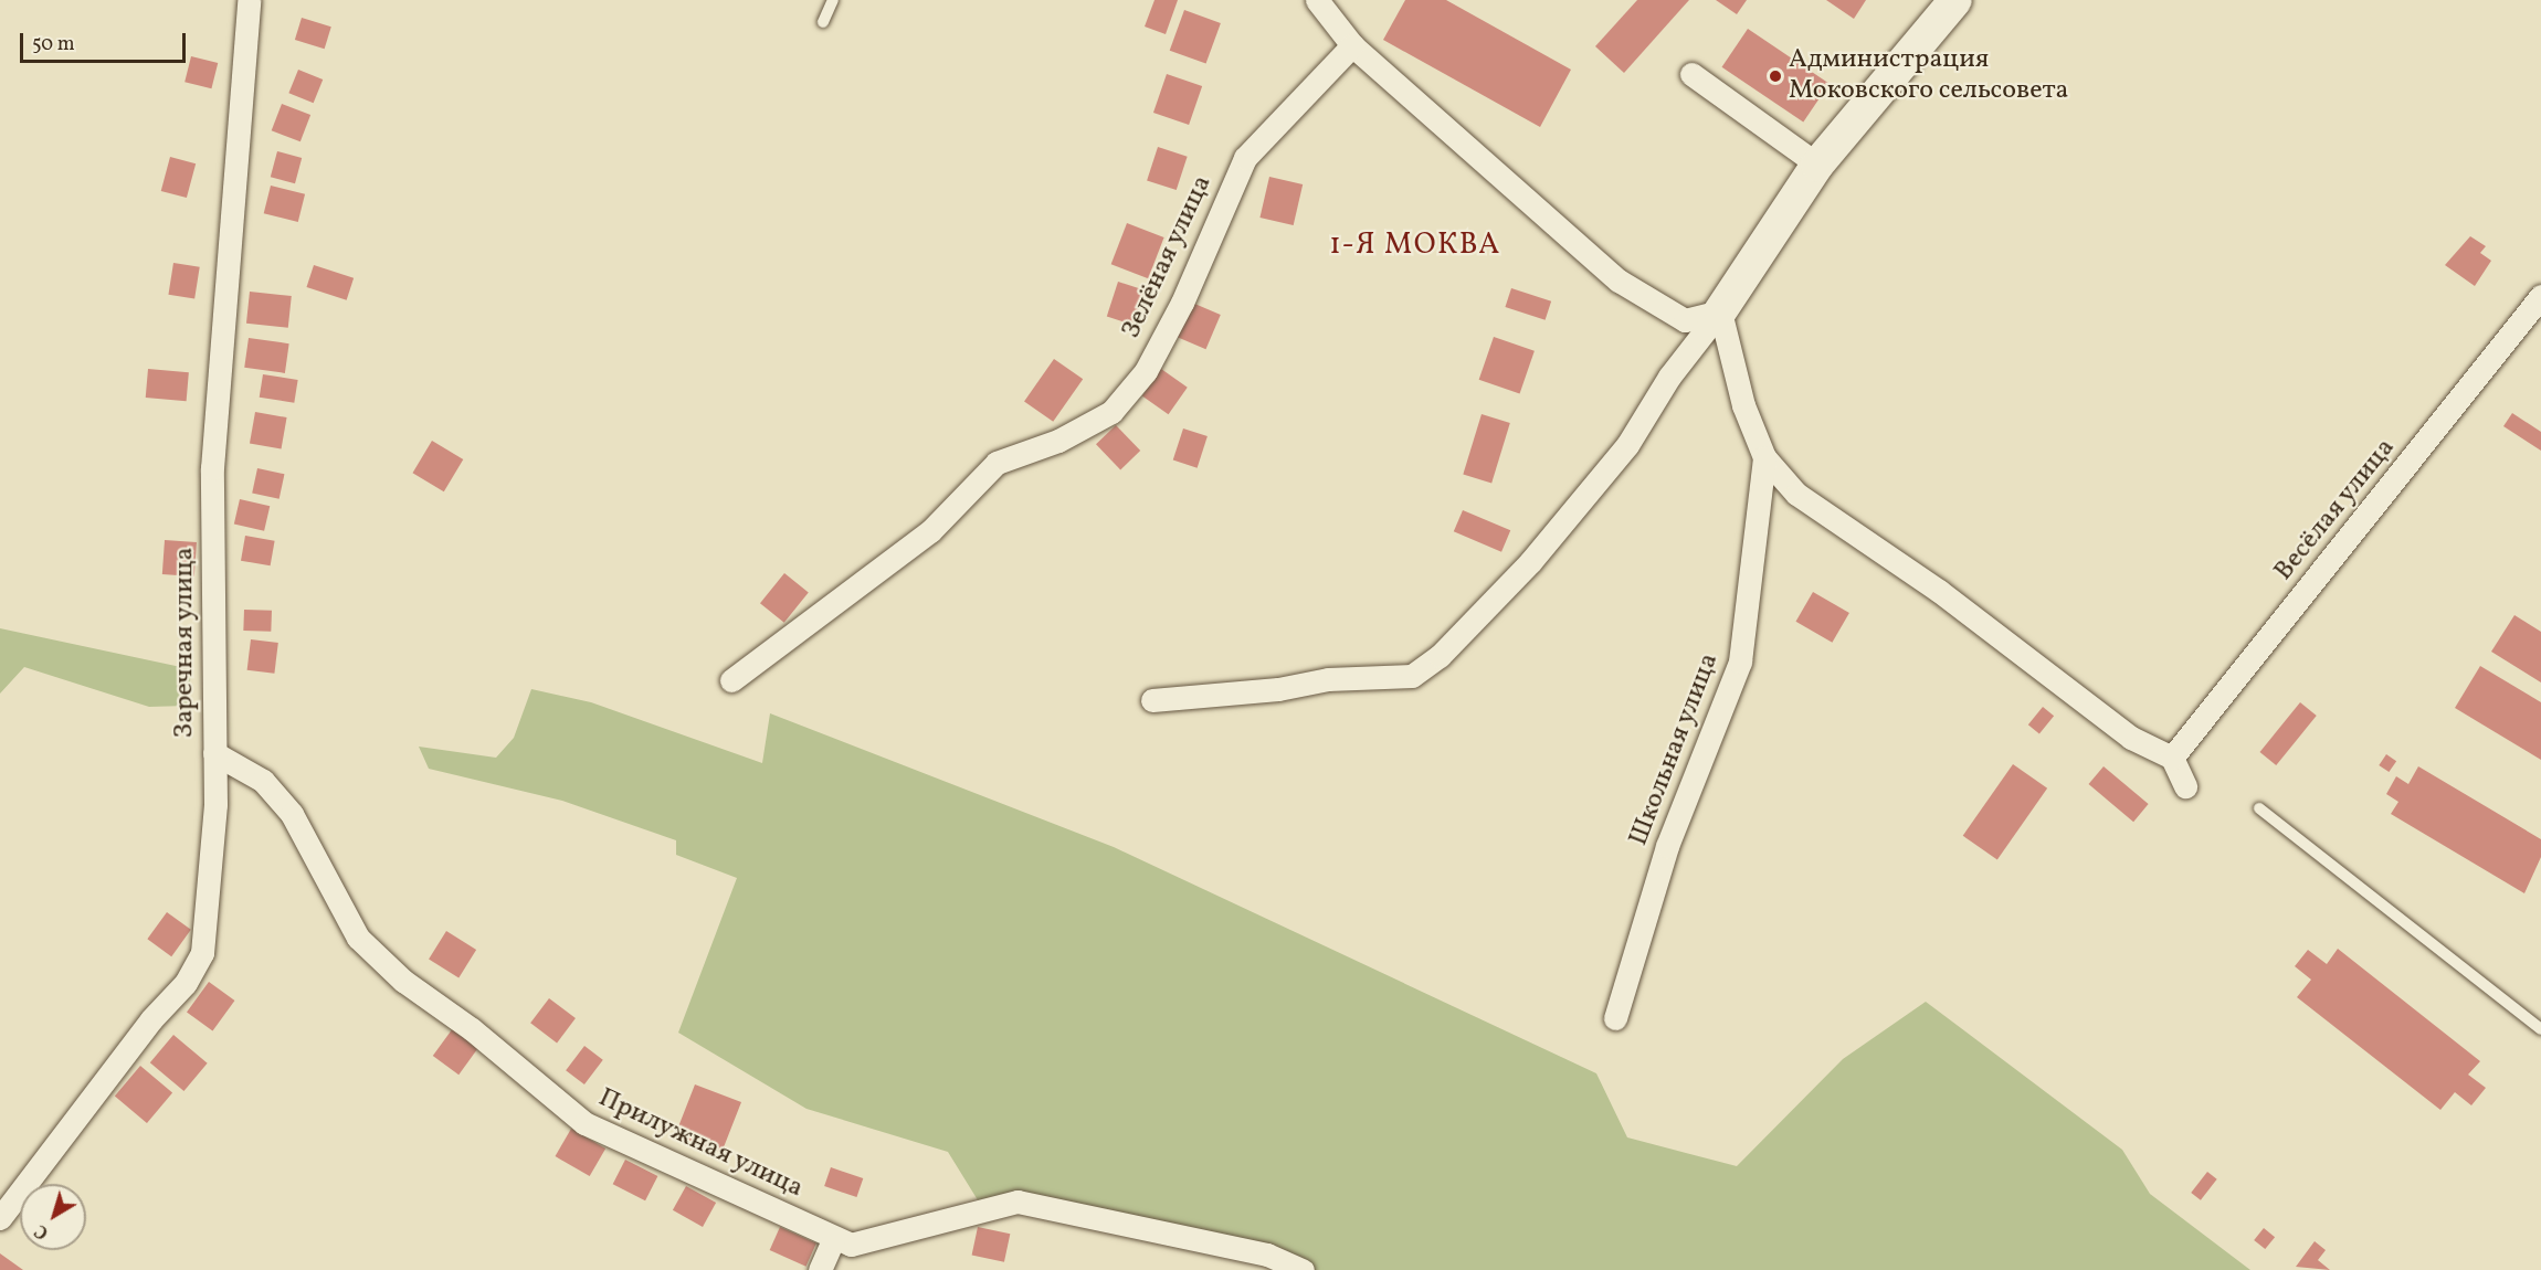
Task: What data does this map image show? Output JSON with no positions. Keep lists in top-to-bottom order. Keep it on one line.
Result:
{"streets":{"street":["Зелёная улица","Весёлая улица","Заречная улица","Школьная улица","Прилужная улица"]},"crossings":[["Заречная улица","Прилужная улица"]],"districts":["1-Я МОКВА"],"places":["Администрация Моковского сельсовета"],"scale_bar":"50 m","north":"bottom left"}
